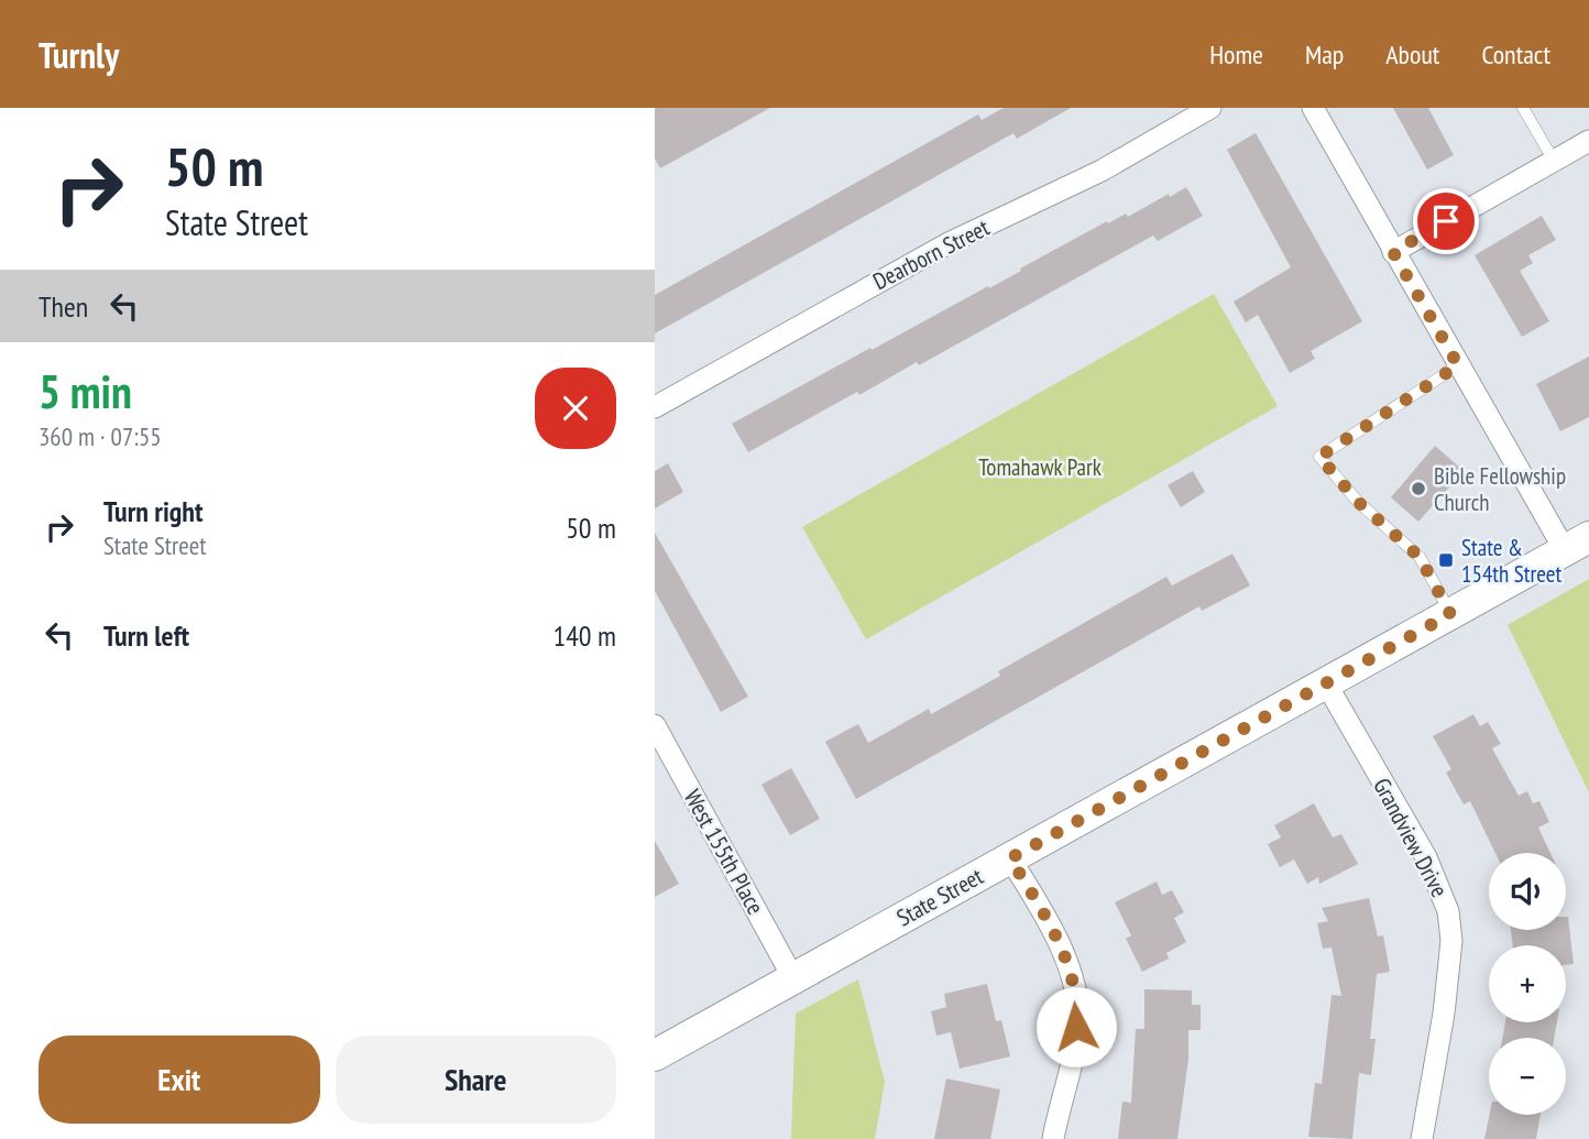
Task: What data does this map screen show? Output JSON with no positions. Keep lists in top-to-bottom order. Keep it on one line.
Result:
{"streets":{"main road":["State Street"],"street":["Dearborn Street","Grandview Drive","West 155th Place"]},"crossings":[["Grandview Drive","State Street"],["West 155th Place","State Street"]],"parks":["Tomahawk Park"],"places":{"other":["Bible Fellowship Church"],"transit":["State & 154th Street"]},"page":{"header":"Turnly","nav":["Home","Map","About","Contact"],"turn":["50 m","State Street"],"then":"Then","heading":["5 min","360 m · 07:55"],"list":[{"name":"Turn right","note":"State Street","value":"50 m"},{"name":"Turn left","value":"140 m"}],"map_buttons":["+","−"],"buttons":["Exit","Share"]}}
